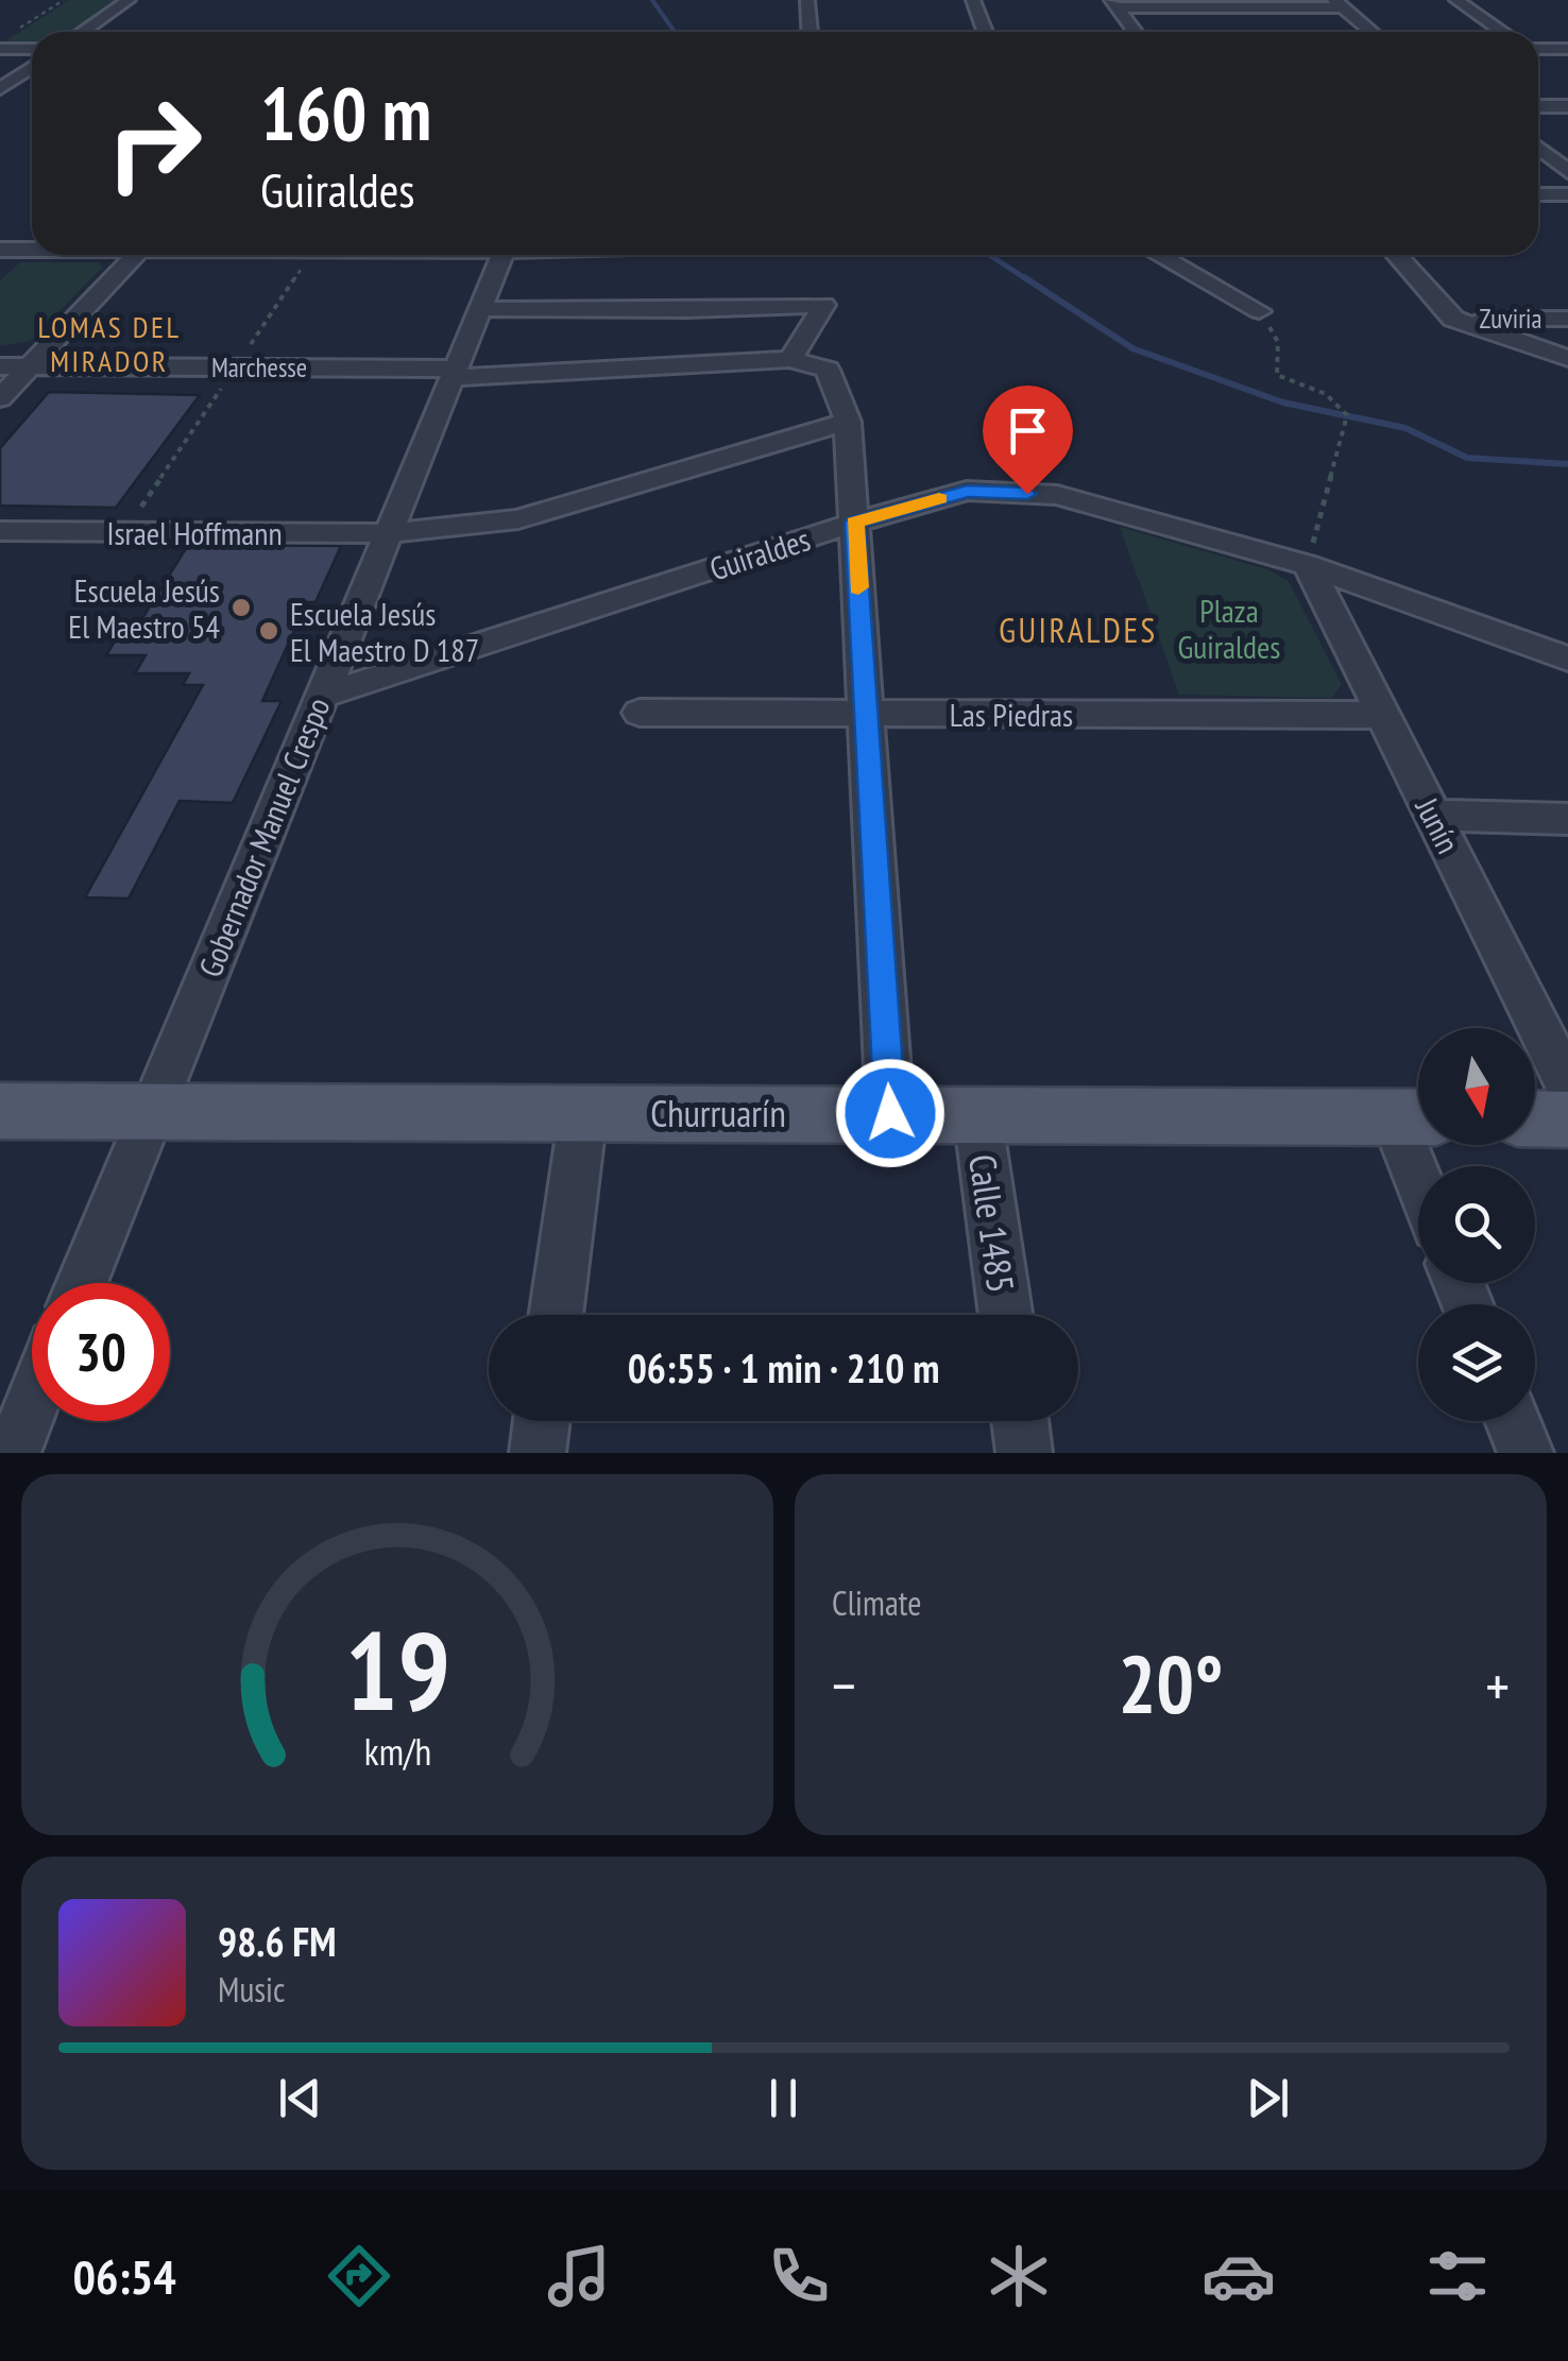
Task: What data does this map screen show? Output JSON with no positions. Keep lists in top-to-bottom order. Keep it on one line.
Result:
{"streets":{"main road":["Churruarín"],"street":["Zuviria","Marchesse","Israel Hoffmann","Guiraldes","Las Piedras","Junín","Gobernador Manuel Crespo","Calle 1485"]},"crossings":[["Marchesse","Gobernador Manuel Crespo"],["Israel Hoffmann","Gobernador Manuel Crespo"],["Guiraldes","Junín"],["Guiraldes","Gobernador Manuel Crespo"],["Las Piedras","Junín"],["Gobernador Manuel Crespo","Churruarín"],["Churruarín","Calle 1485"]],"districts":["LOMAS DEL MIRADOR","GUIRALDES"],"parks":["Plaza Guiraldes"],"places":["Escuela Jesús El Maestro 54","Escuela Jesús El Maestro D 187"],"north":"bottom","page":{"turn":["160 m","Guiraldes"],"limit":"30","trip":"06:55 · 1 min · 210 m","tile":"Climate","heat":["−","20°","+"],"song":["98.6 FM","Music"],"tabs":"06:54","gauge":["19","km/h"]}}
